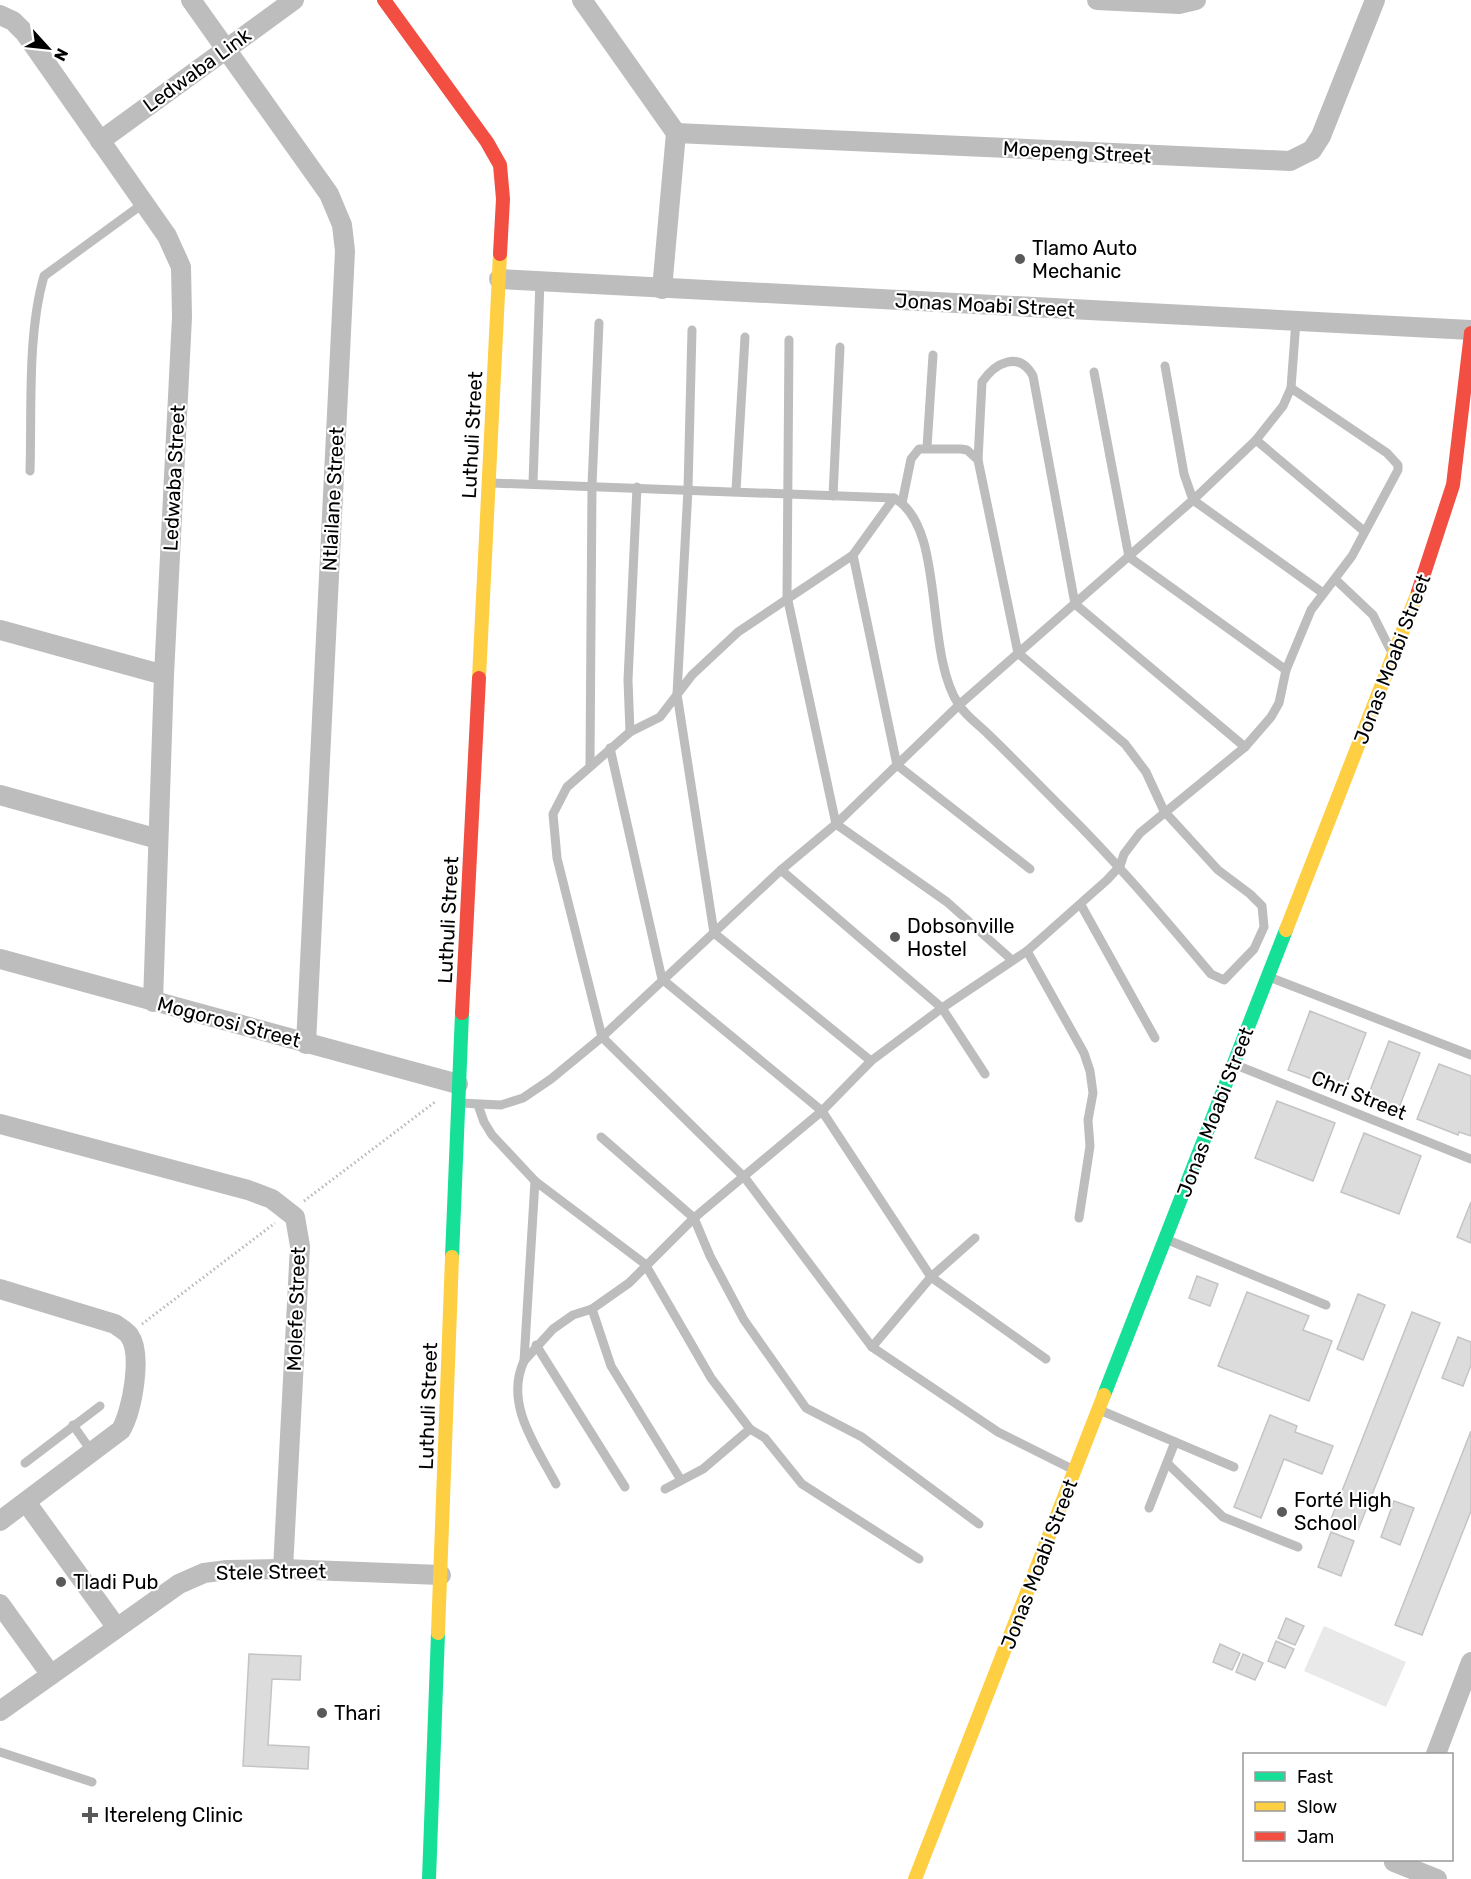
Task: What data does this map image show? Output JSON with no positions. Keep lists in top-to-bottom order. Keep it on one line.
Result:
{"streets":{"street":["Ledwaba Link","Moepeng Street","Jonas Moabi Street","Luthuli Street","Ledwaba Street","Ntlailane Street","Mogorosi Street","Molefe Street","Stele Street"],"lane":["Chri Street"]},"crossings":[["Ledwaba Link","Ledwaba Street"],["Ledwaba Link","Ntlailane Street"],["Jonas Moabi Street","Luthuli Street"],["Jonas Moabi Street","Chri Street"],["Luthuli Street","Mogorosi Street"],["Luthuli Street","Stele Street"],["Ledwaba Street","Mogorosi Street"],["Ntlailane Street","Mogorosi Street"],["Molefe Street","Stele Street"]],"places":{"other":["Tlamo Auto Mechanic","Dobsonville Hostel","Forté High School","Tladi Pub","Thari"],"health":["Itereleng Clinic"]},"legend":["Fast","Slow","Jam"],"north":"bottom right"}
